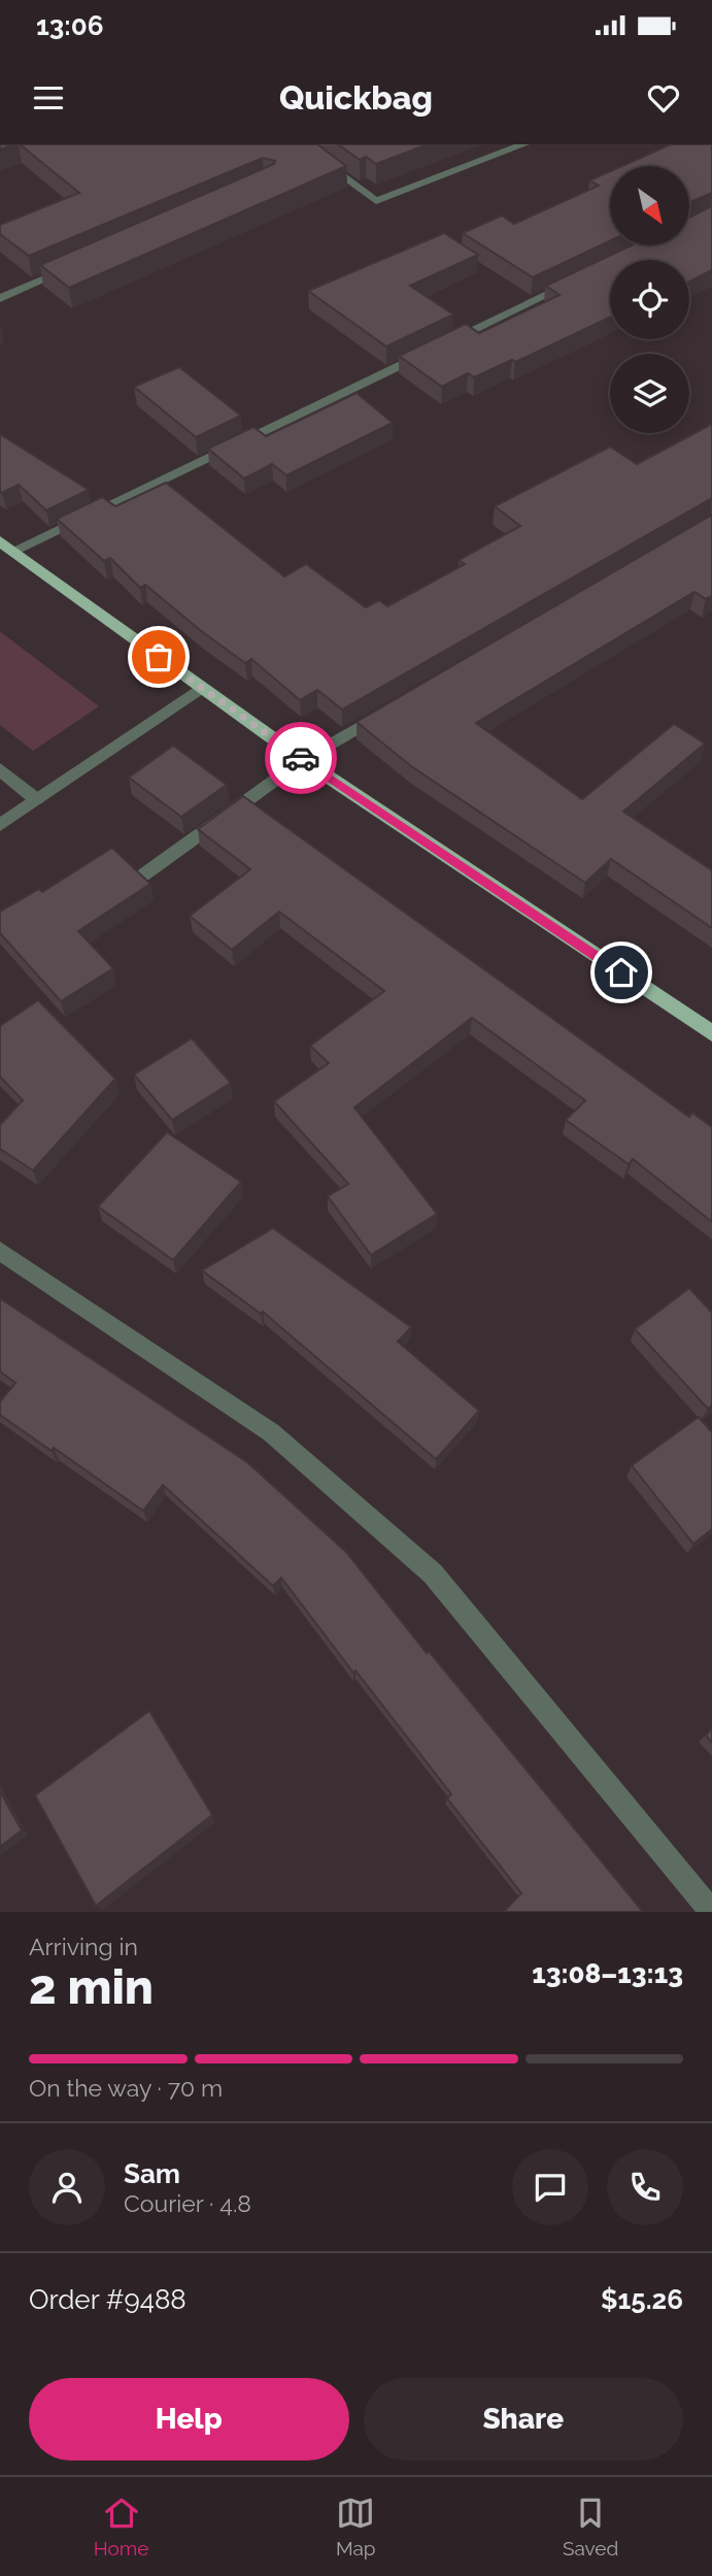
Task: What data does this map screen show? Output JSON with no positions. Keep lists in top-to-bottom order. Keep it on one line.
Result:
{"north":"bottom right","page":{"status":"13:06","header":"Quickbag","heading":["2 min","Arriving in","13:08–13:13"],"panel":["Sam","Courier · 4.8","Order #9488","$15.26"],"bar":"On the way · 70 m","buttons":["Help","Share"],"tabs":["Home","Map","Saved"]}}
